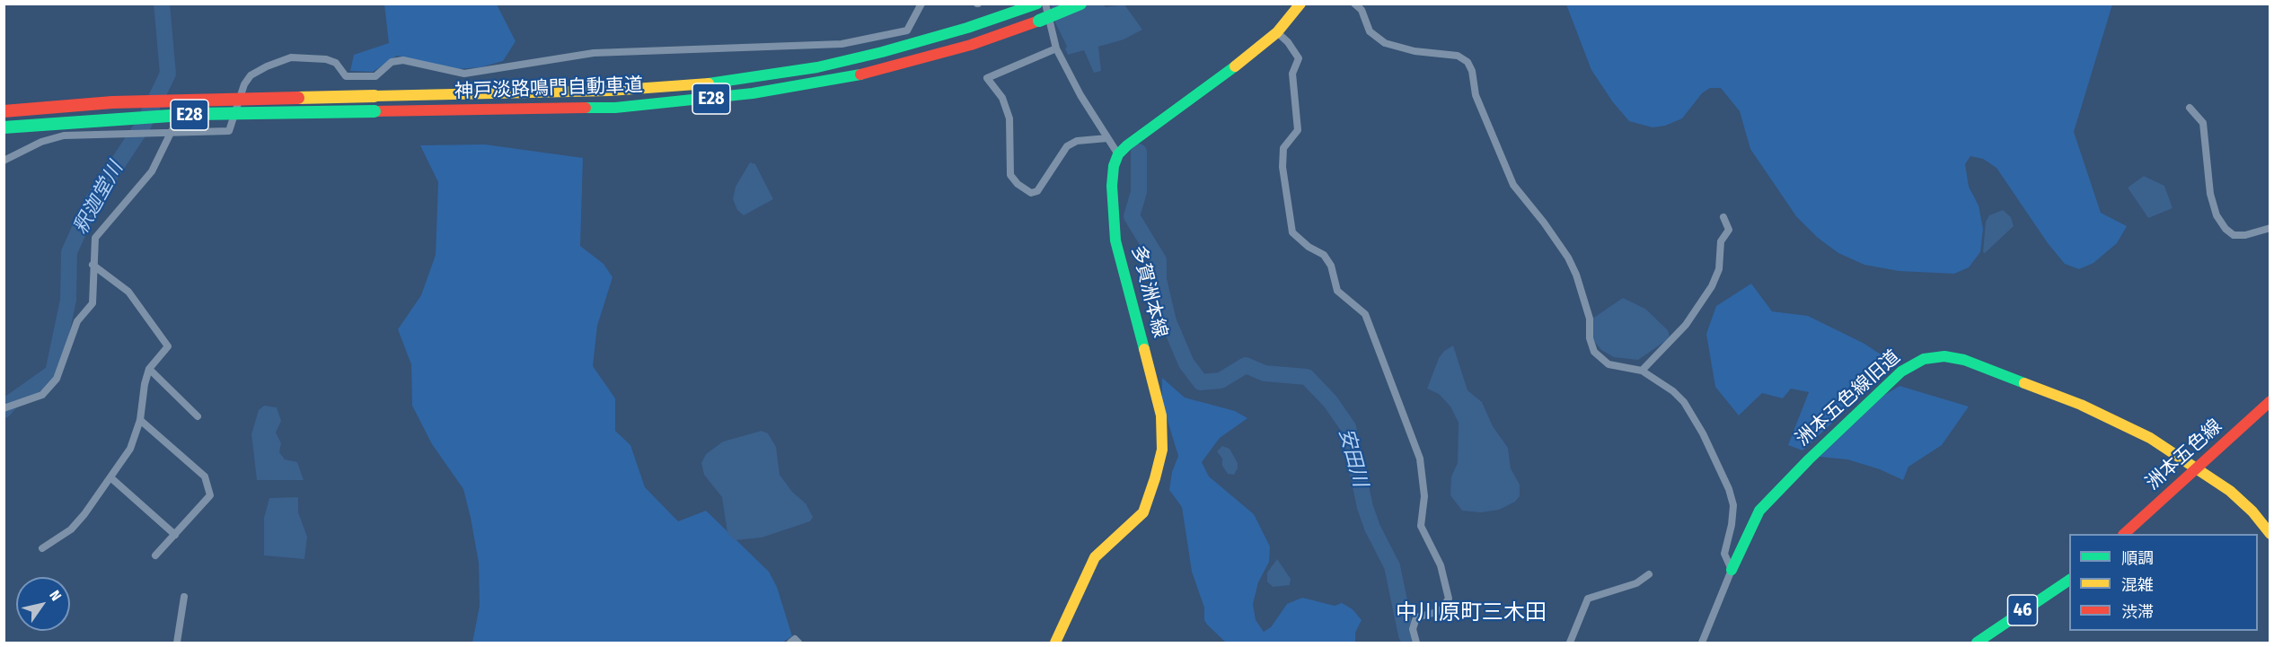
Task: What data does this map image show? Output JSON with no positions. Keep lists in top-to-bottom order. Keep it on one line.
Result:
{"streets":{"main road":["神戸淡路鳴門自動車道","E28","多賀洲本線","洲本五色線旧道","洲本五色線","46"]},"crossings":[["洲本五色線旧道","洲本五色線"]],"districts":["中川原町三木田"],"water":["釈迦堂川","安田川"],"legend":["順調","混雑","渋滞"],"north":"top right"}
